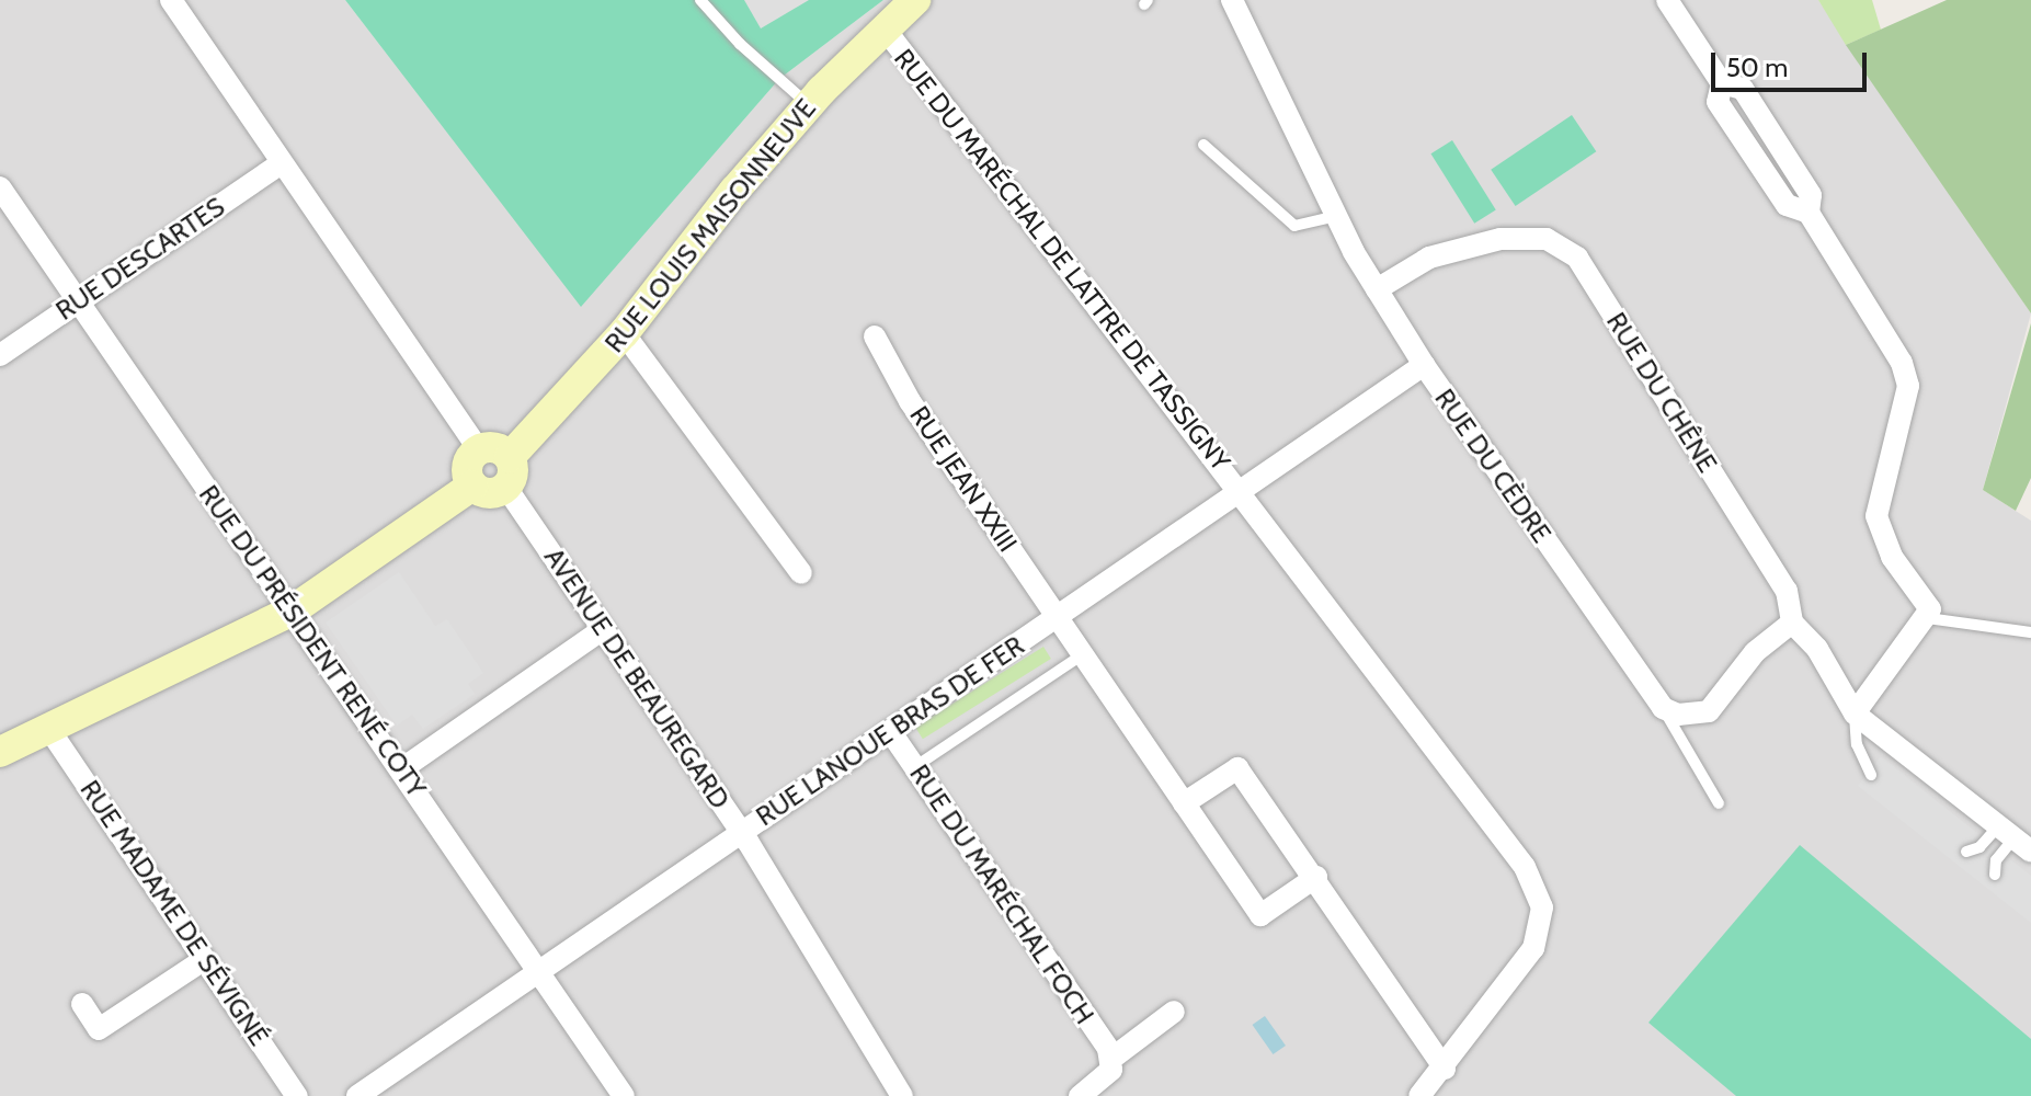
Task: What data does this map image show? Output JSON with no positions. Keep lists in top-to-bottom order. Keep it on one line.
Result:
{"streets":{"street":["RUE LOUIS MAISONNEUVE","RUE DESCARTES","RUE DU MARÉCHAL DE LATTRE DE TASSIGNY","RUE DU CHÊNE","RUE DU CÈDRE","RUE JEAN XXIII","RUE DU PRÉSIDENT RENÉ COTY","AVENUE DE BEAUREGARD","RUE LANOUE BRAS DE FER","RUE DU MARÉCHAL FOCH","RUE MADAME DE SÉVIGNÉ"]},"crossings":[["RUE LOUIS MAISONNEUVE","RUE DU MARÉCHAL DE LATTRE DE TASSIGNY"],["RUE LOUIS MAISONNEUVE","AVENUE DE BEAUREGARD"],["RUE DESCARTES","RUE DU PRÉSIDENT RENÉ COTY"],["RUE DU MARÉCHAL DE LATTRE DE TASSIGNY","RUE LANOUE BRAS DE FER"],["RUE DU CHÊNE","RUE DU CÈDRE"],["RUE DU CÈDRE","RUE LANOUE BRAS DE FER"],["RUE JEAN XXIII","RUE LANOUE BRAS DE FER"],["RUE DU PRÉSIDENT RENÉ COTY","RUE LANOUE BRAS DE FER"],["AVENUE DE BEAUREGARD","RUE LANOUE BRAS DE FER"],["RUE LANOUE BRAS DE FER","RUE DU MARÉCHAL FOCH"]],"scale_bar":"50 m"}
